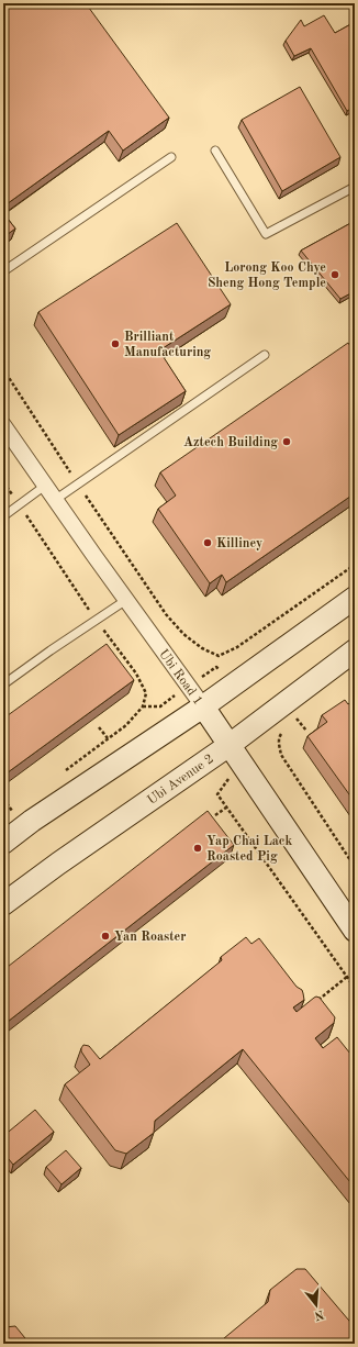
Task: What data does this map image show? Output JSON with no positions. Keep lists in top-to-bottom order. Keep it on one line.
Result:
{"streets":{"main road":["Ubi Road 1","Ubi Avenue 2"]},"crossings":[["Ubi Road 1","Ubi Avenue 2"]],"places":["Lorong Koo Chye Sheng Hong Temple","Brilliant Manufacturing","Aztech Building","Killiney","Yap Chai Lack Roasted Pig","Yan Roaster"],"north":"bottom"}
